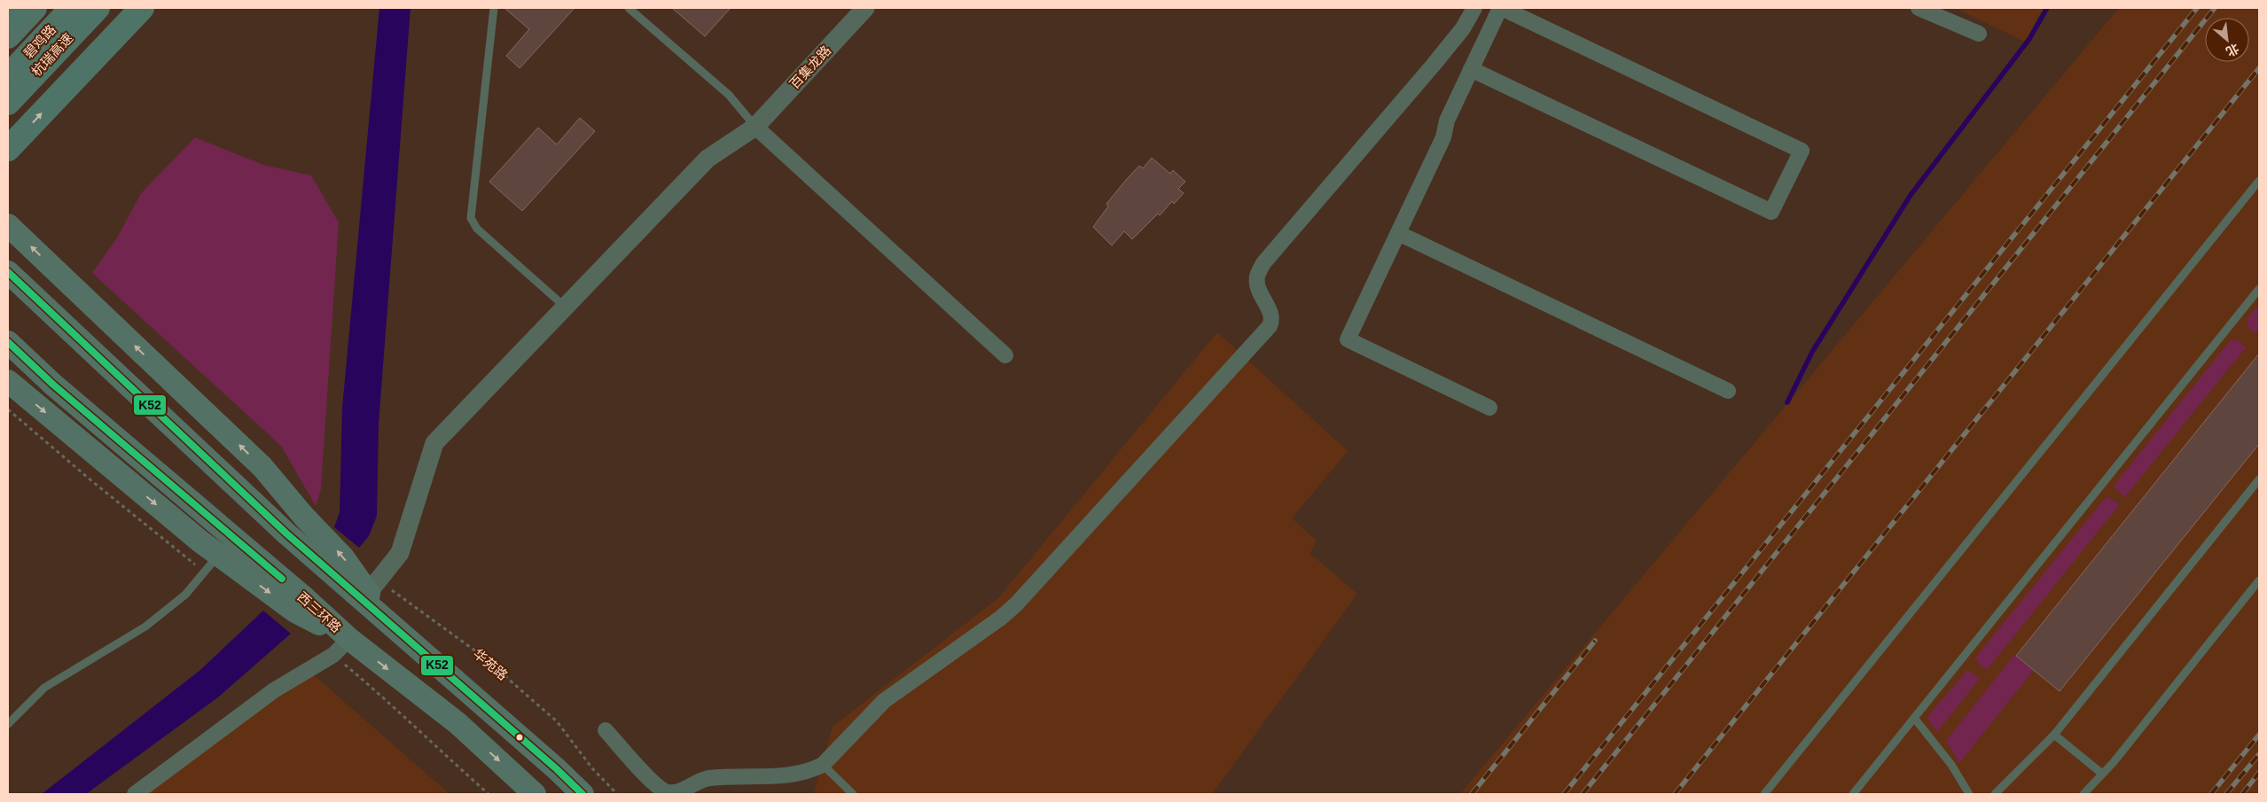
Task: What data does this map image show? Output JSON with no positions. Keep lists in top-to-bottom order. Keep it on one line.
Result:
{"streets":{"highway":["碧鸡路","杭瑞高速"],"main road":["西三环路"],"street":["百集龙路"],"path":["华苑路"]},"crossings":[["百集龙路","华苑路"]],"lines":["transit line K52"],"north":"bottom right"}
